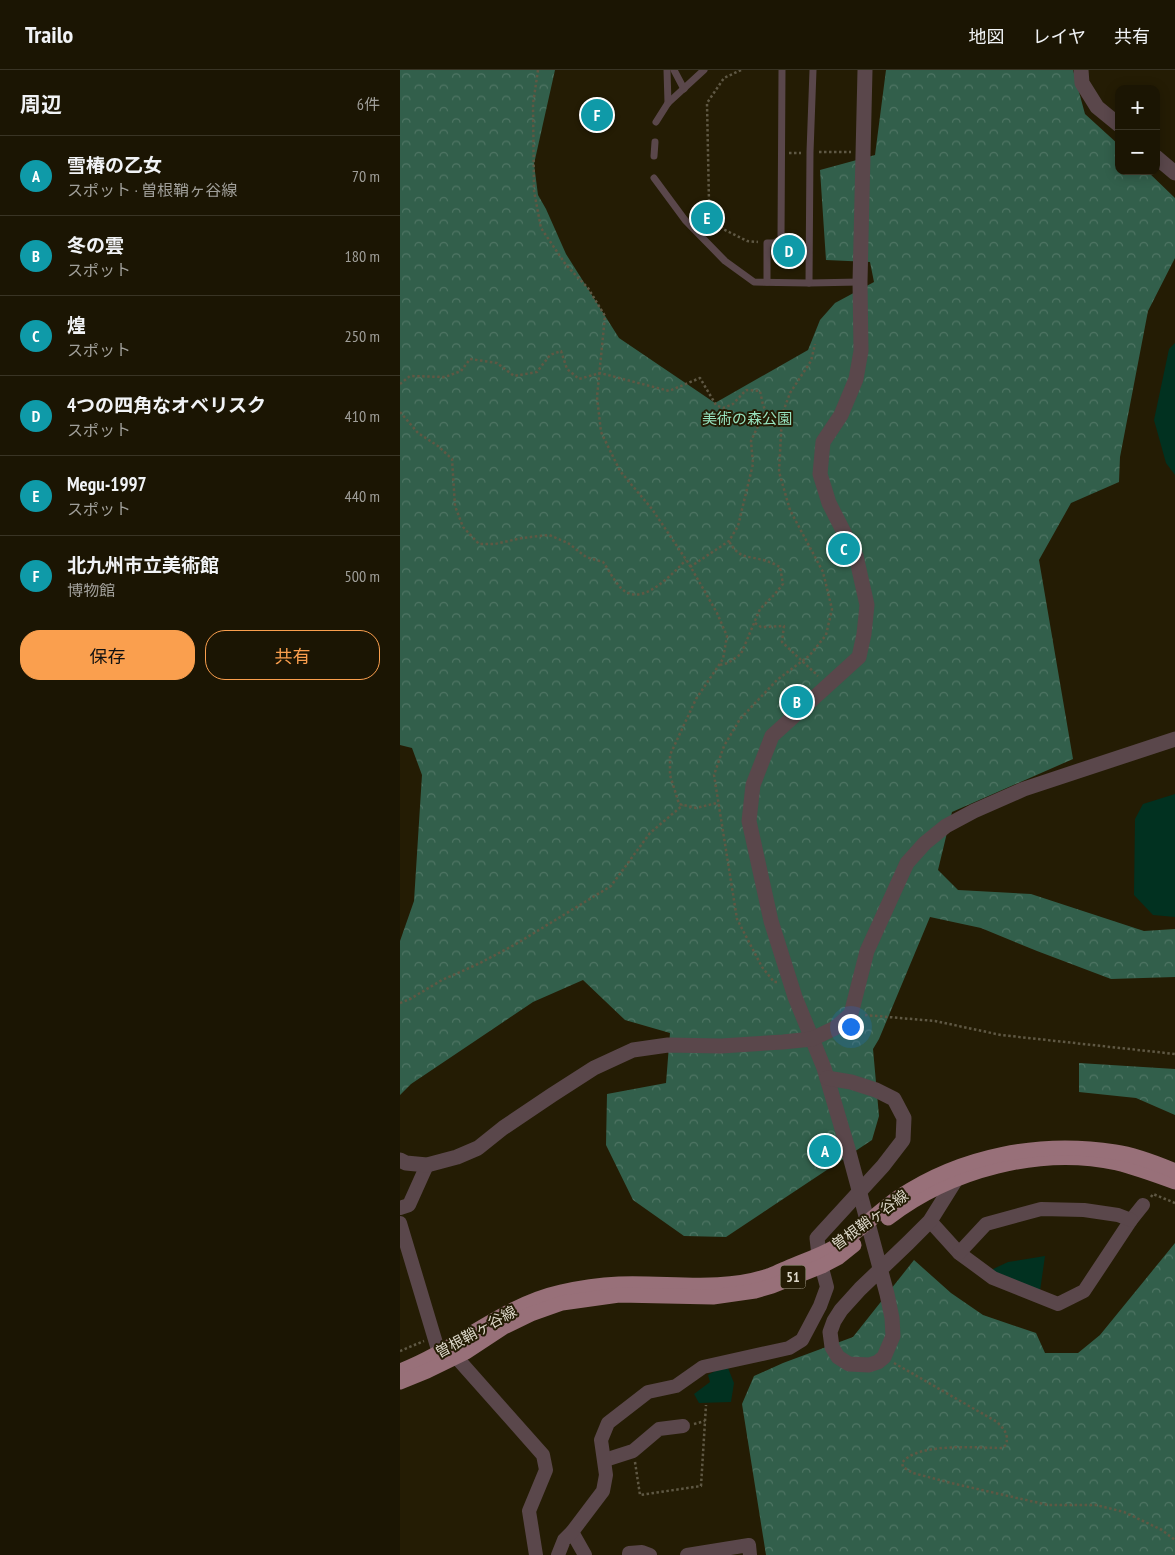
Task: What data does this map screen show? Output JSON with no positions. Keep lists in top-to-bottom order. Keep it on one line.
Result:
{"streets":{"main road":["曽根鞘ヶ谷線","51"]},"parks":["美術の森公園"],"page":{"header":"Trailo","nav":["地図","レイヤ","共有"],"heading":["周辺","6件"],"map_buttons":["+","−"],"pins":["F","E","D","C","B","A"],"list":[{"mark":"A","name":"雪椿の乙女","note":"スポット · 曽根鞘ヶ谷線","value":"70 m"},{"mark":"B","name":"冬の雲","note":"スポット","value":"180 m"},{"mark":"C","name":"煌","note":"スポット","value":"250 m"},{"mark":"D","name":"4つの四角なオベリスク","note":"スポット","value":"410 m"},{"mark":"E","name":"Megu-1997","note":"スポット","value":"440 m"},{"mark":"F","name":"北九州市立美術館","note":"博物館","value":"500 m"}],"buttons":["保存","共有"]}}
